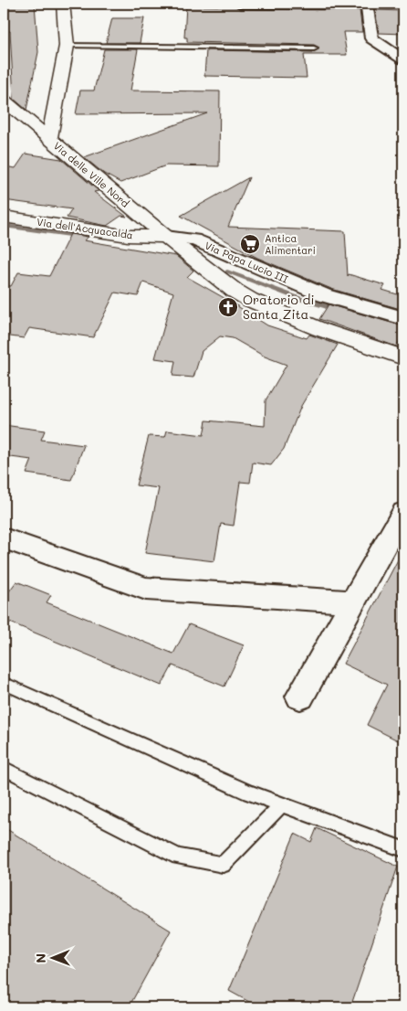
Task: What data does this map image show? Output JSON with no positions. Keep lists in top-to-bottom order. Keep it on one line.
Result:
{"streets":{"street":["Via delle Ville Nord","Via dell'Acquacalda","Via Papa Lucio III"]},"crossings":[["Via delle Ville Nord","Via dell'Acquacalda"],["Via delle Ville Nord","Via Papa Lucio III"],["Via dell'Acquacalda","Via Papa Lucio III"]],"places":{"supermarket":["Antica Alimentari"],"church":["Oratorio di Santa Zita"]},"north":"left"}
